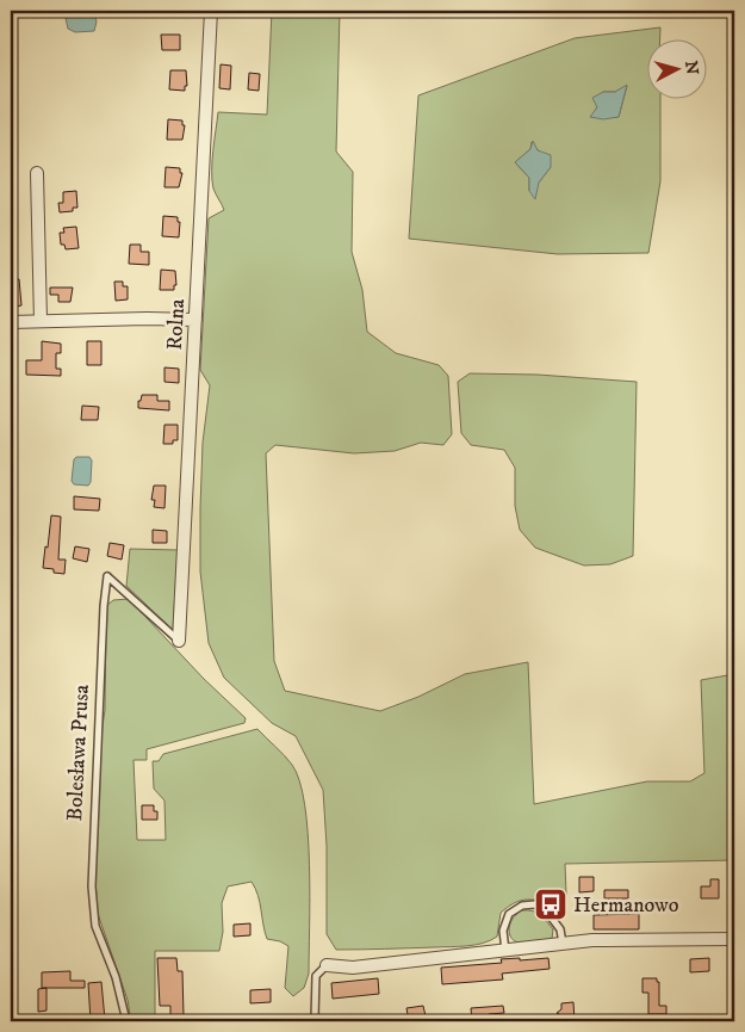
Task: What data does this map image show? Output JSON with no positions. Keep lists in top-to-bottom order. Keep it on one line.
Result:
{"streets":{"street":["Rolna"],"lane":["Bolesława Prusa"]},"crossings":[["Rolna","Bolesława Prusa"]],"places":{"bus stop":["Hermanowo"]},"north":"right"}
